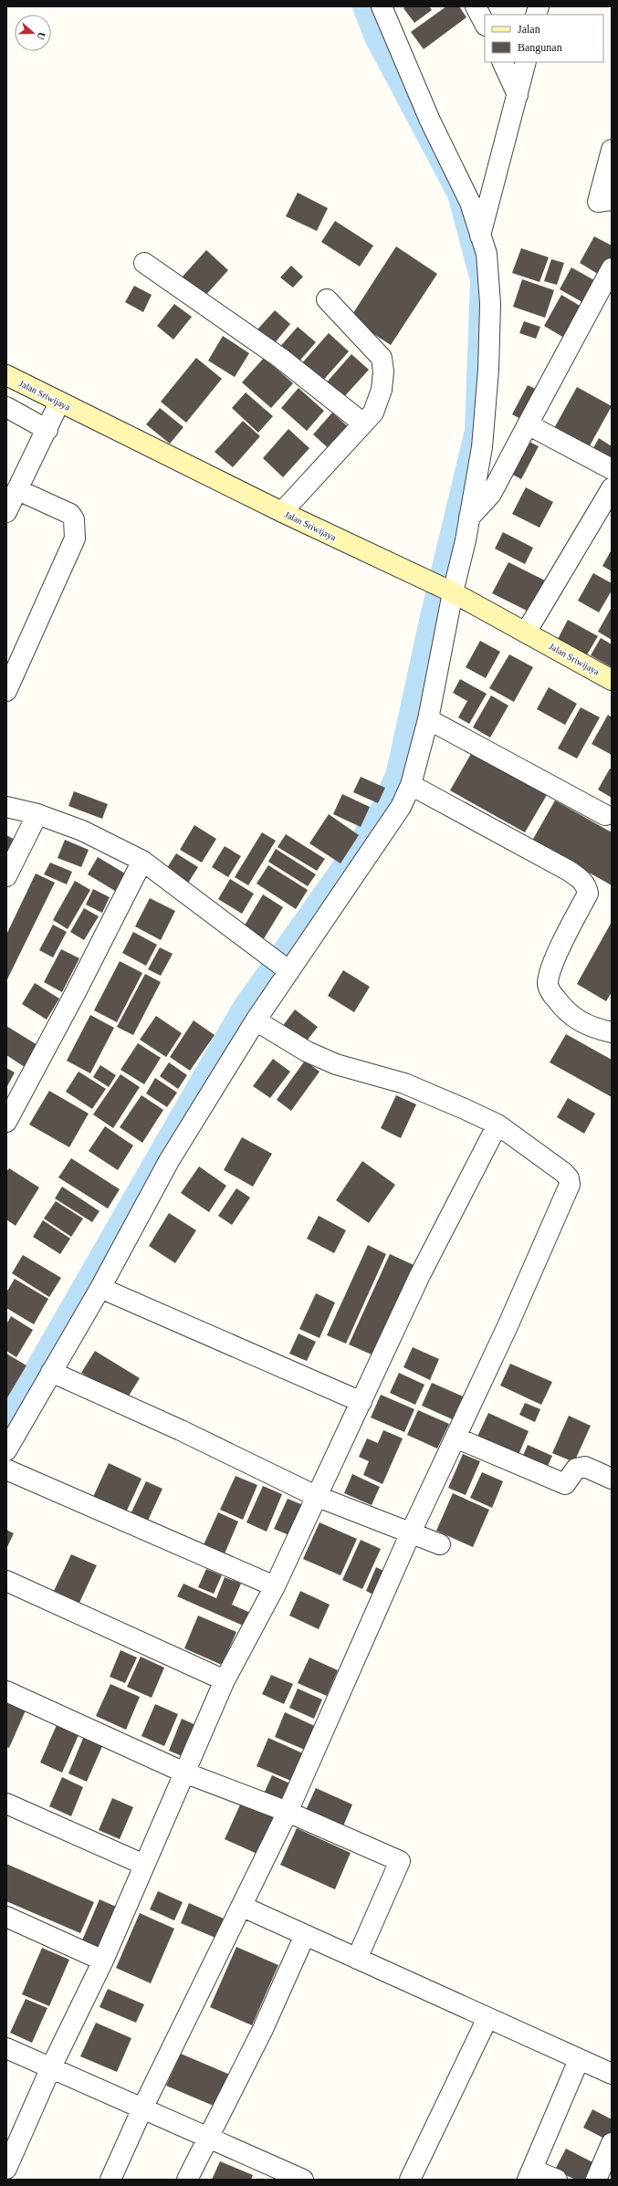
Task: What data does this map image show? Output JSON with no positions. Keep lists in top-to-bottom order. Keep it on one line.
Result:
{"streets":{"street":["Jalan Sriwijaya"]},"legend":["Jalan","Bangunan"],"north":"right"}
